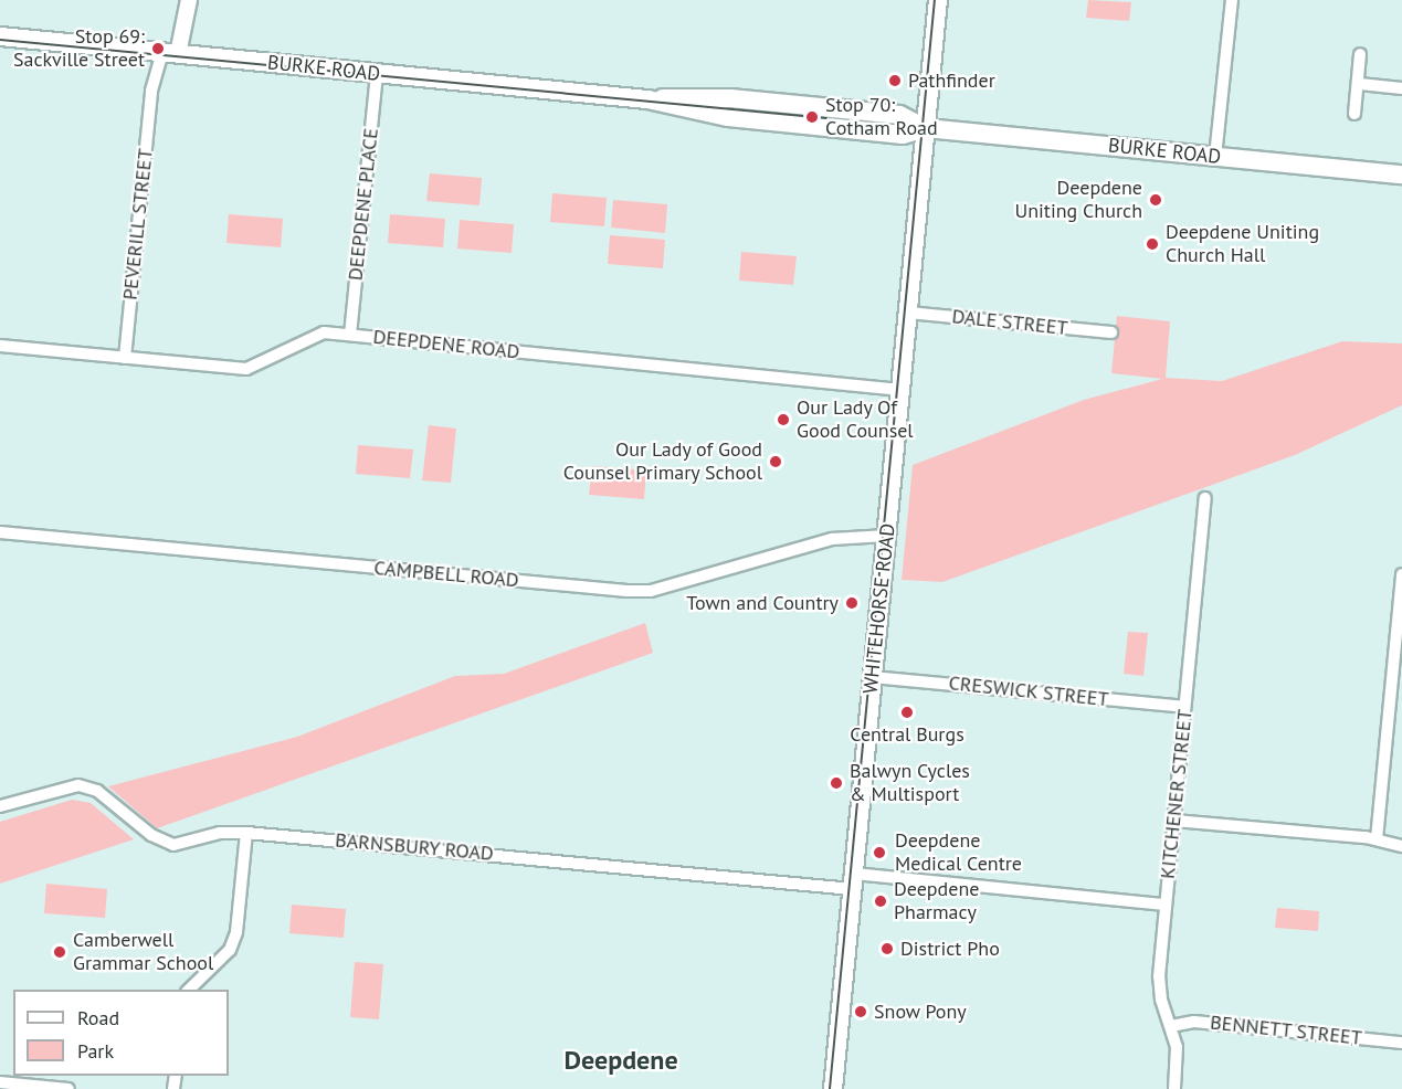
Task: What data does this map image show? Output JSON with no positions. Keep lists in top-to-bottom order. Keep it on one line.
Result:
{"streets":{"main road":["BURKE ROAD","WHITEHORSE ROAD"],"street":["DEEPDENE PLACE","PEVERILL STREET","DALE STREET","DEEPDENE ROAD","CAMPBELL ROAD","CRESWICK STREET","KITCHENER STREET","BARNSBURY ROAD","BENNETT STREET"]},"crossings":[["BURKE ROAD","DEEPDENE PLACE"],["BURKE ROAD","PEVERILL STREET"],["BURKE ROAD","WHITEHORSE ROAD"],["DEEPDENE PLACE","DEEPDENE ROAD"],["PEVERILL STREET","DEEPDENE ROAD"],["DALE STREET","WHITEHORSE ROAD"],["DEEPDENE ROAD","WHITEHORSE ROAD"],["CAMPBELL ROAD","WHITEHORSE ROAD"],["WHITEHORSE ROAD","CRESWICK STREET"],["WHITEHORSE ROAD","BARNSBURY ROAD"],["CRESWICK STREET","KITCHENER STREET"],["KITCHENER STREET","BARNSBURY ROAD"],["KITCHENER STREET","BENNETT STREET"]],"districts":["Deepdene"],"places":["Stop 69: Sackville Street","Pathfinder","Stop 70: Cotham Road","Deepdene Uniting Church","Deepdene Uniting Church Hall","Our Lady Of Good Counsel","Our Lady of Good Counsel Primary School","Town and Country","Central Burgs","Balwyn Cycles & Multisport","Deepdene Medical Centre","Deepdene Pharmacy","District Pho","Camberwell Grammar School","Snow Pony"],"legend":["Road","Park"]}
